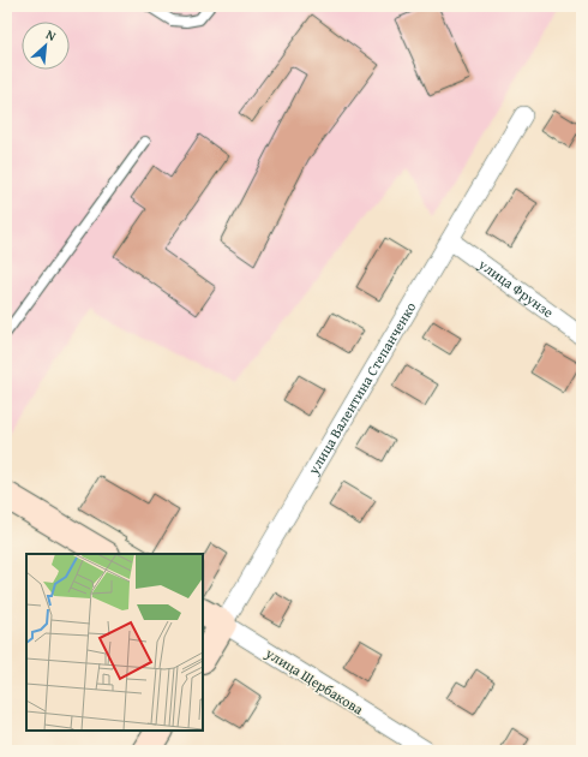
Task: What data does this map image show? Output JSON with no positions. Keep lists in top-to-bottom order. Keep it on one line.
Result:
{"streets":{"street":["улица Фрунзе","улица Валентина Степанченко","улица Щербакова"]},"crossings":[["улица Фрунзе","улица Валентина Степанченко"],["улица Валентина Степанченко","улица Щербакова"]],"north":"top right"}
